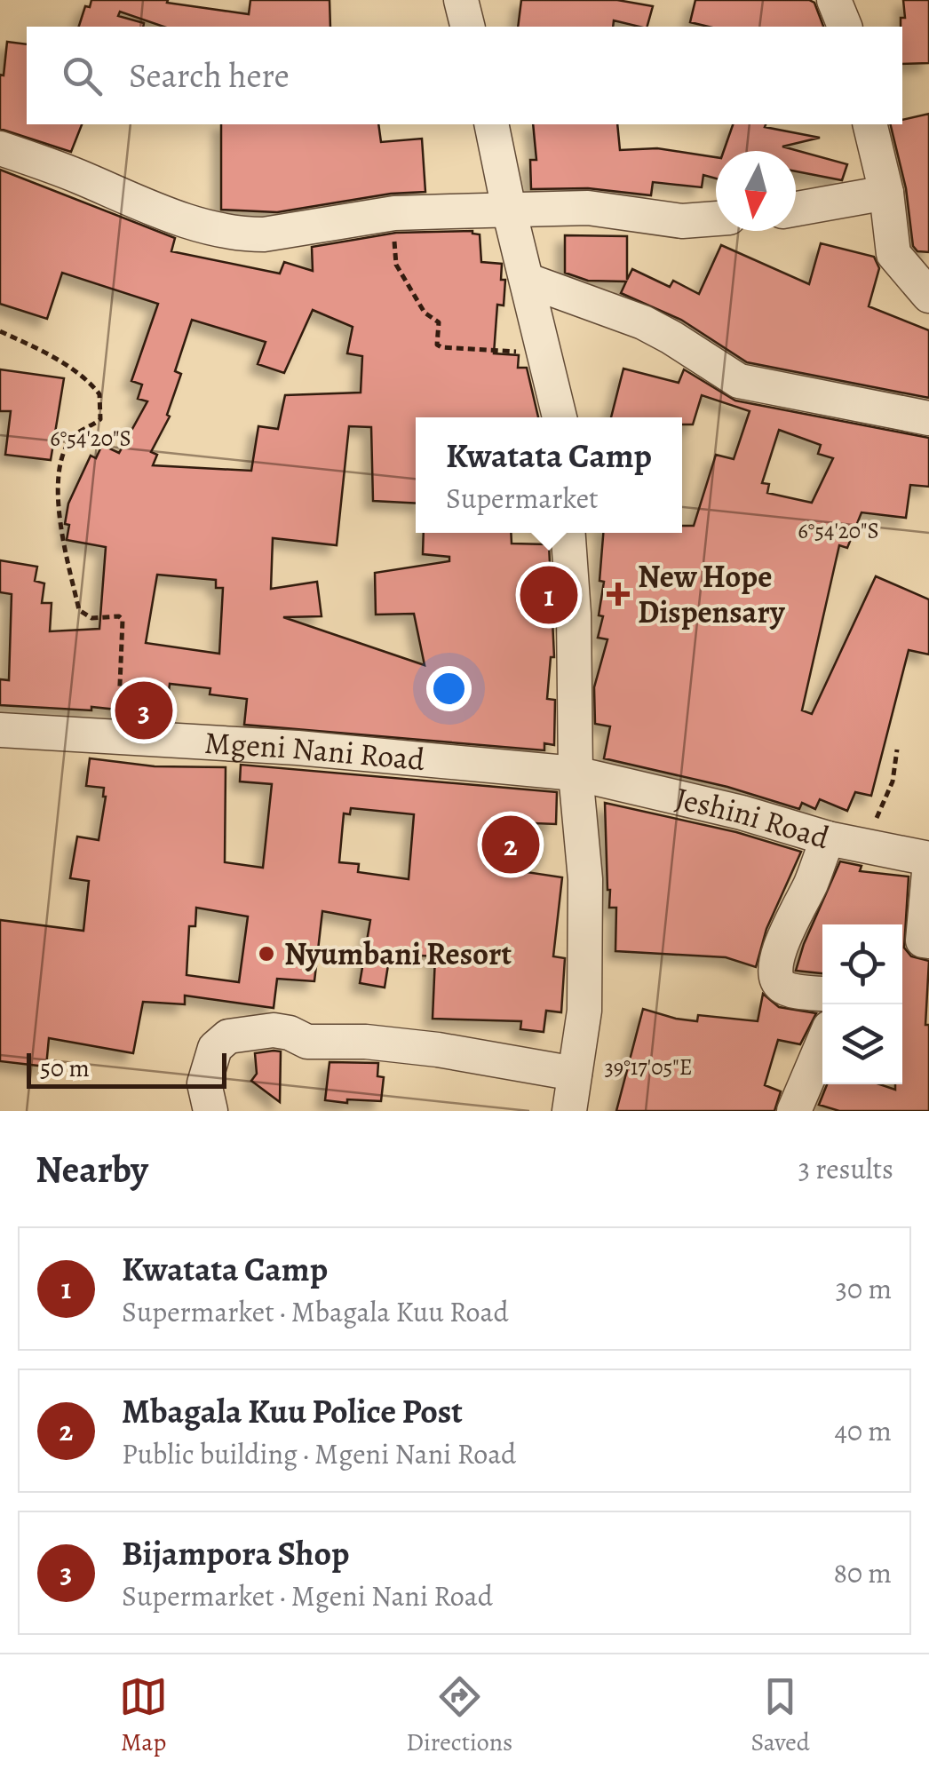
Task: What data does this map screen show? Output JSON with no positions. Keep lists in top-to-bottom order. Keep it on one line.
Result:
{"streets":{"street":["Mgeni Nani Road","Jeshini Road"]},"crossings":[["Mgeni Nani Road","Jeshini Road"]],"places":{"health":["New Hope Dispensary"],"other":["Nyumbani Resort"]},"scale_bar":"50 m","north":"bottom","page":{"search":"Search here","popup":["Kwatata Camp","Supermarket"],"pins":["1","3","2"],"scale":"50 m","heading":["Nearby","3 results"],"list":[{"mark":"1","name":"Kwatata Camp","note":"Supermarket · Mbagala Kuu Road","value":"30 m"},{"mark":"2","name":"Mbagala Kuu Police Post","note":"Public building · Mgeni Nani Road","value":"40 m"},{"mark":"3","name":"Bijampora Shop","note":"Supermarket · Mgeni Nani Road","value":"80 m"}],"nav":["Map","Directions","Saved"]},"coordinates":["6°54'20\"S","39°17'05\"E"]}
